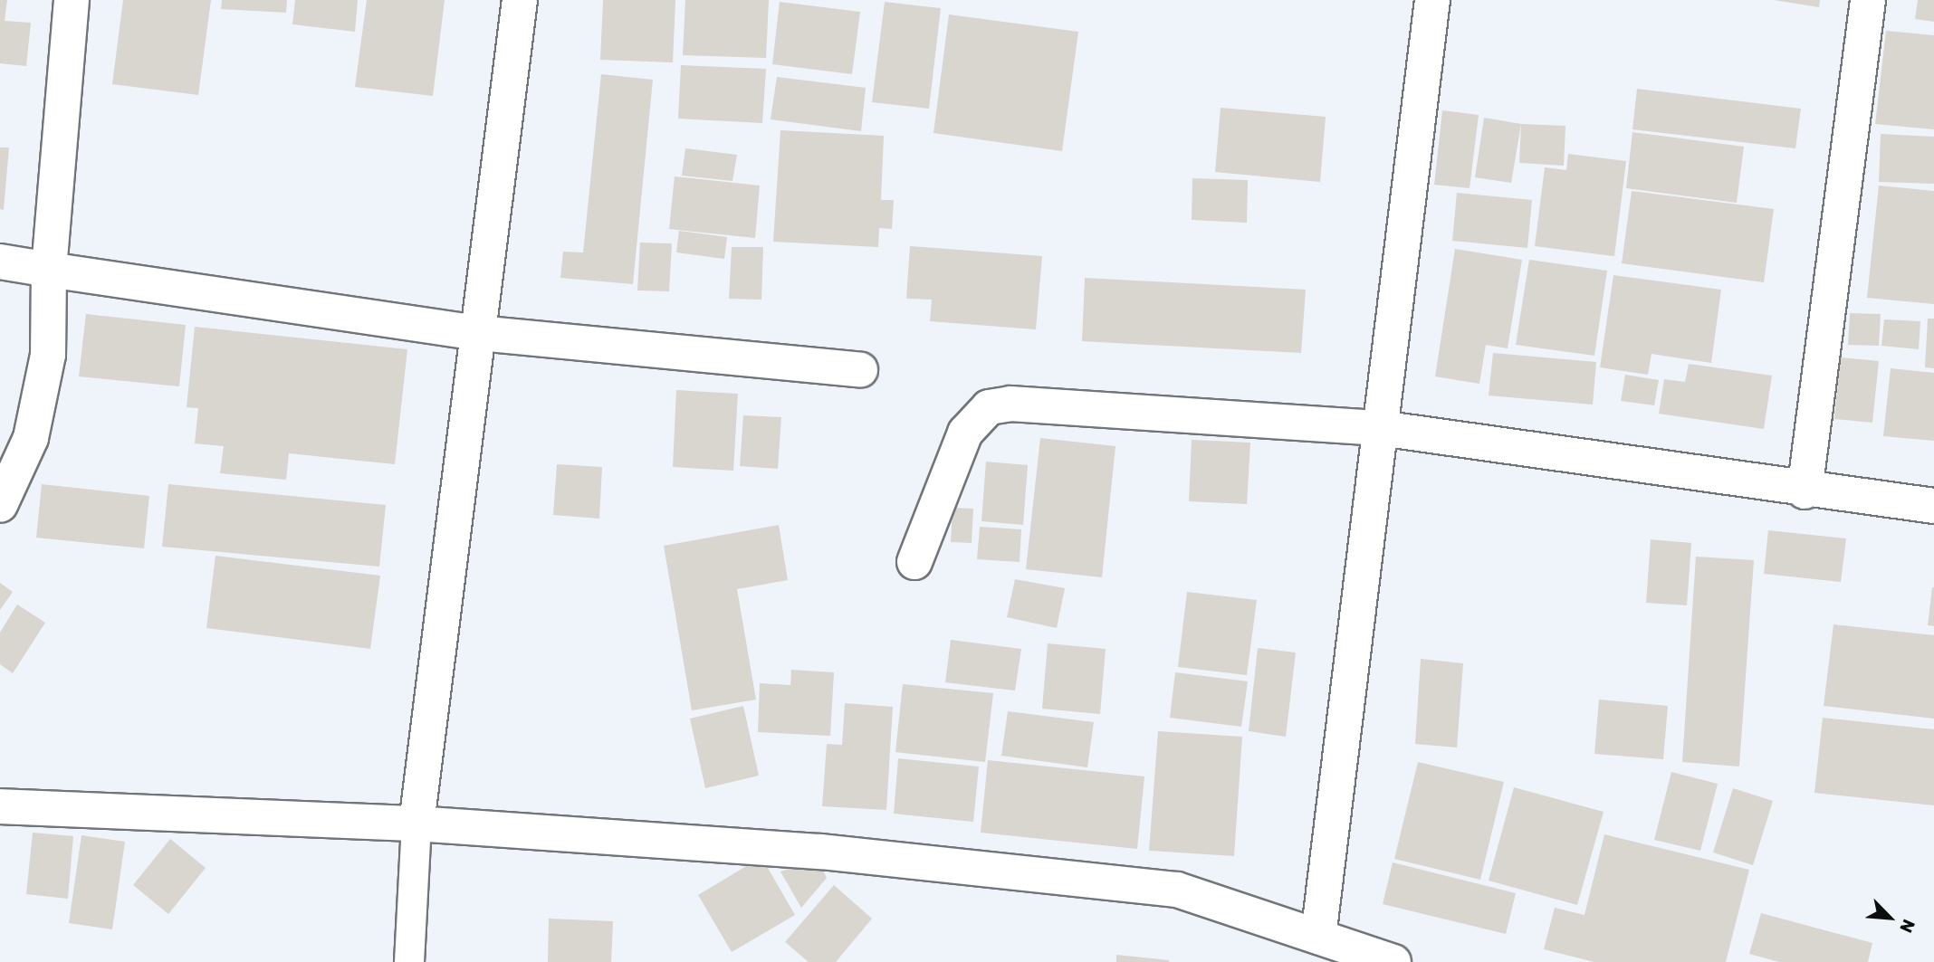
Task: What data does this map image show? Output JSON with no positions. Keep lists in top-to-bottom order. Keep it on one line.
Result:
{"north":"bottom right"}
